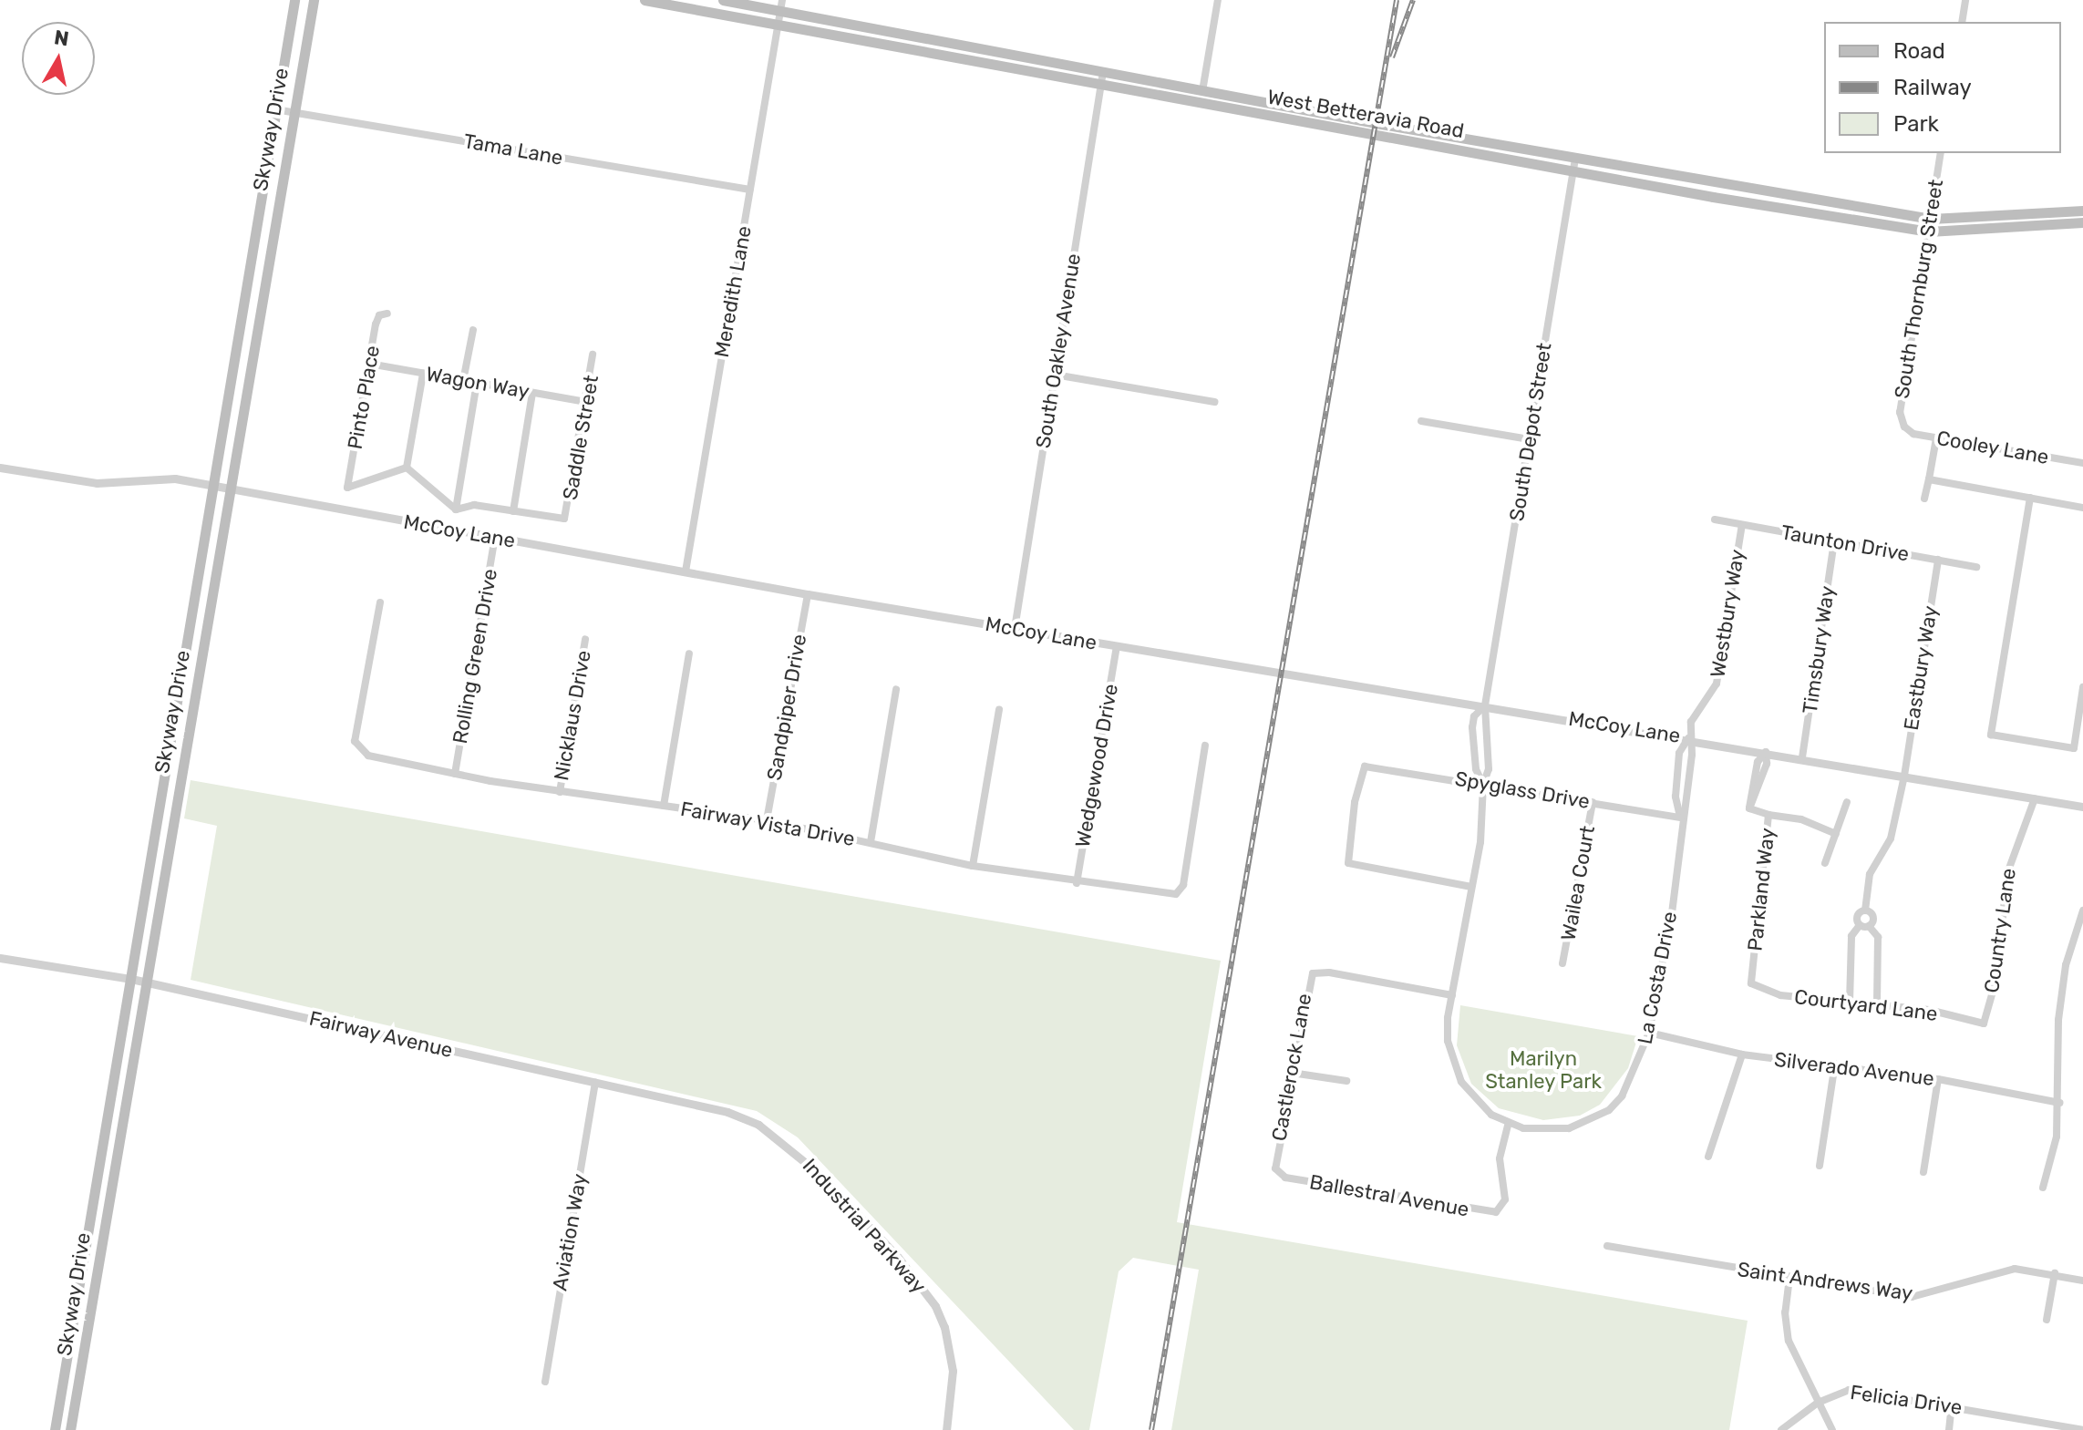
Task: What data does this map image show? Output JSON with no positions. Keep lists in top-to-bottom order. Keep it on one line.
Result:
{"streets":{"main road":["West Betteravia Road","Skyway Drive"],"street":["Tama Lane","South Thornburg Street","Meredith Lane","South Oakley Avenue","Wagon Way","Pinto Place","South Depot Street","Saddle Street","Cooley Lane","McCoy Lane","Taunton Drive","Westbury Way","Timsbury Way","Rolling Green Drive","Eastbury Way","Sandpiper Drive","Nicklaus Drive","Wedgewood Drive","Spyglass Drive","Fairway Vista Drive","Wailea Court","Parkland Way","Country Lane","La Costa Drive","Courtyard Lane","Fairway Avenue","Castlerock Lane","Silverado Avenue","Ballestral Avenue","Industrial Parkway","Aviation Way","Saint Andrews Way","Felicia Drive"]},"crossings":[["West Betteravia Road","South Thornburg Street"],["West Betteravia Road","Meredith Lane"],["West Betteravia Road","South Oakley Avenue"],["West Betteravia Road","South Depot Street"],["Skyway Drive","Tama Lane"],["Skyway Drive","McCoy Lane"],["Skyway Drive","Fairway Avenue"],["Tama Lane","Meredith Lane"],["South Thornburg Street","Cooley Lane"],["Meredith Lane","McCoy Lane"],["South Oakley Avenue","McCoy Lane"],["Wagon Way","Pinto Place"],["Wagon Way","Saddle Street"],["South Depot Street","McCoy Lane"],["McCoy Lane","Westbury Way"],["McCoy Lane","Timsbury Way"],["McCoy Lane","Rolling Green Drive"],["McCoy Lane","Eastbury Way"],["McCoy Lane","Sandpiper Drive"],["McCoy Lane","Wedgewood Drive"],["McCoy Lane","Parkland Way"],["McCoy Lane","Country Lane"],["McCoy Lane","La Costa Drive"],["Taunton Drive","Westbury Way"],["Taunton Drive","Timsbury Way"],["Taunton Drive","Eastbury Way"],["Westbury Way","La Costa Drive"],["Rolling Green Drive","Fairway Vista Drive"],["Sandpiper Drive","Fairway Vista Drive"],["Nicklaus Drive","Fairway Vista Drive"],["Wedgewood Drive","Fairway Vista Drive"],["Spyglass Drive","Wailea Court"],["Spyglass Drive","La Costa Drive"],["Parkland Way","Courtyard Lane"],["Country Lane","Courtyard Lane"],["La Costa Drive","Silverado Avenue"],["La Costa Drive","Ballestral Avenue"],["Fairway Avenue","Industrial Parkway"],["Fairway Avenue","Aviation Way"],["Castlerock Lane","Ballestral Avenue"]],"parks":["Marilyn Stanley Park"],"legend":["Road","Railway","Park"],"north":"top"}
